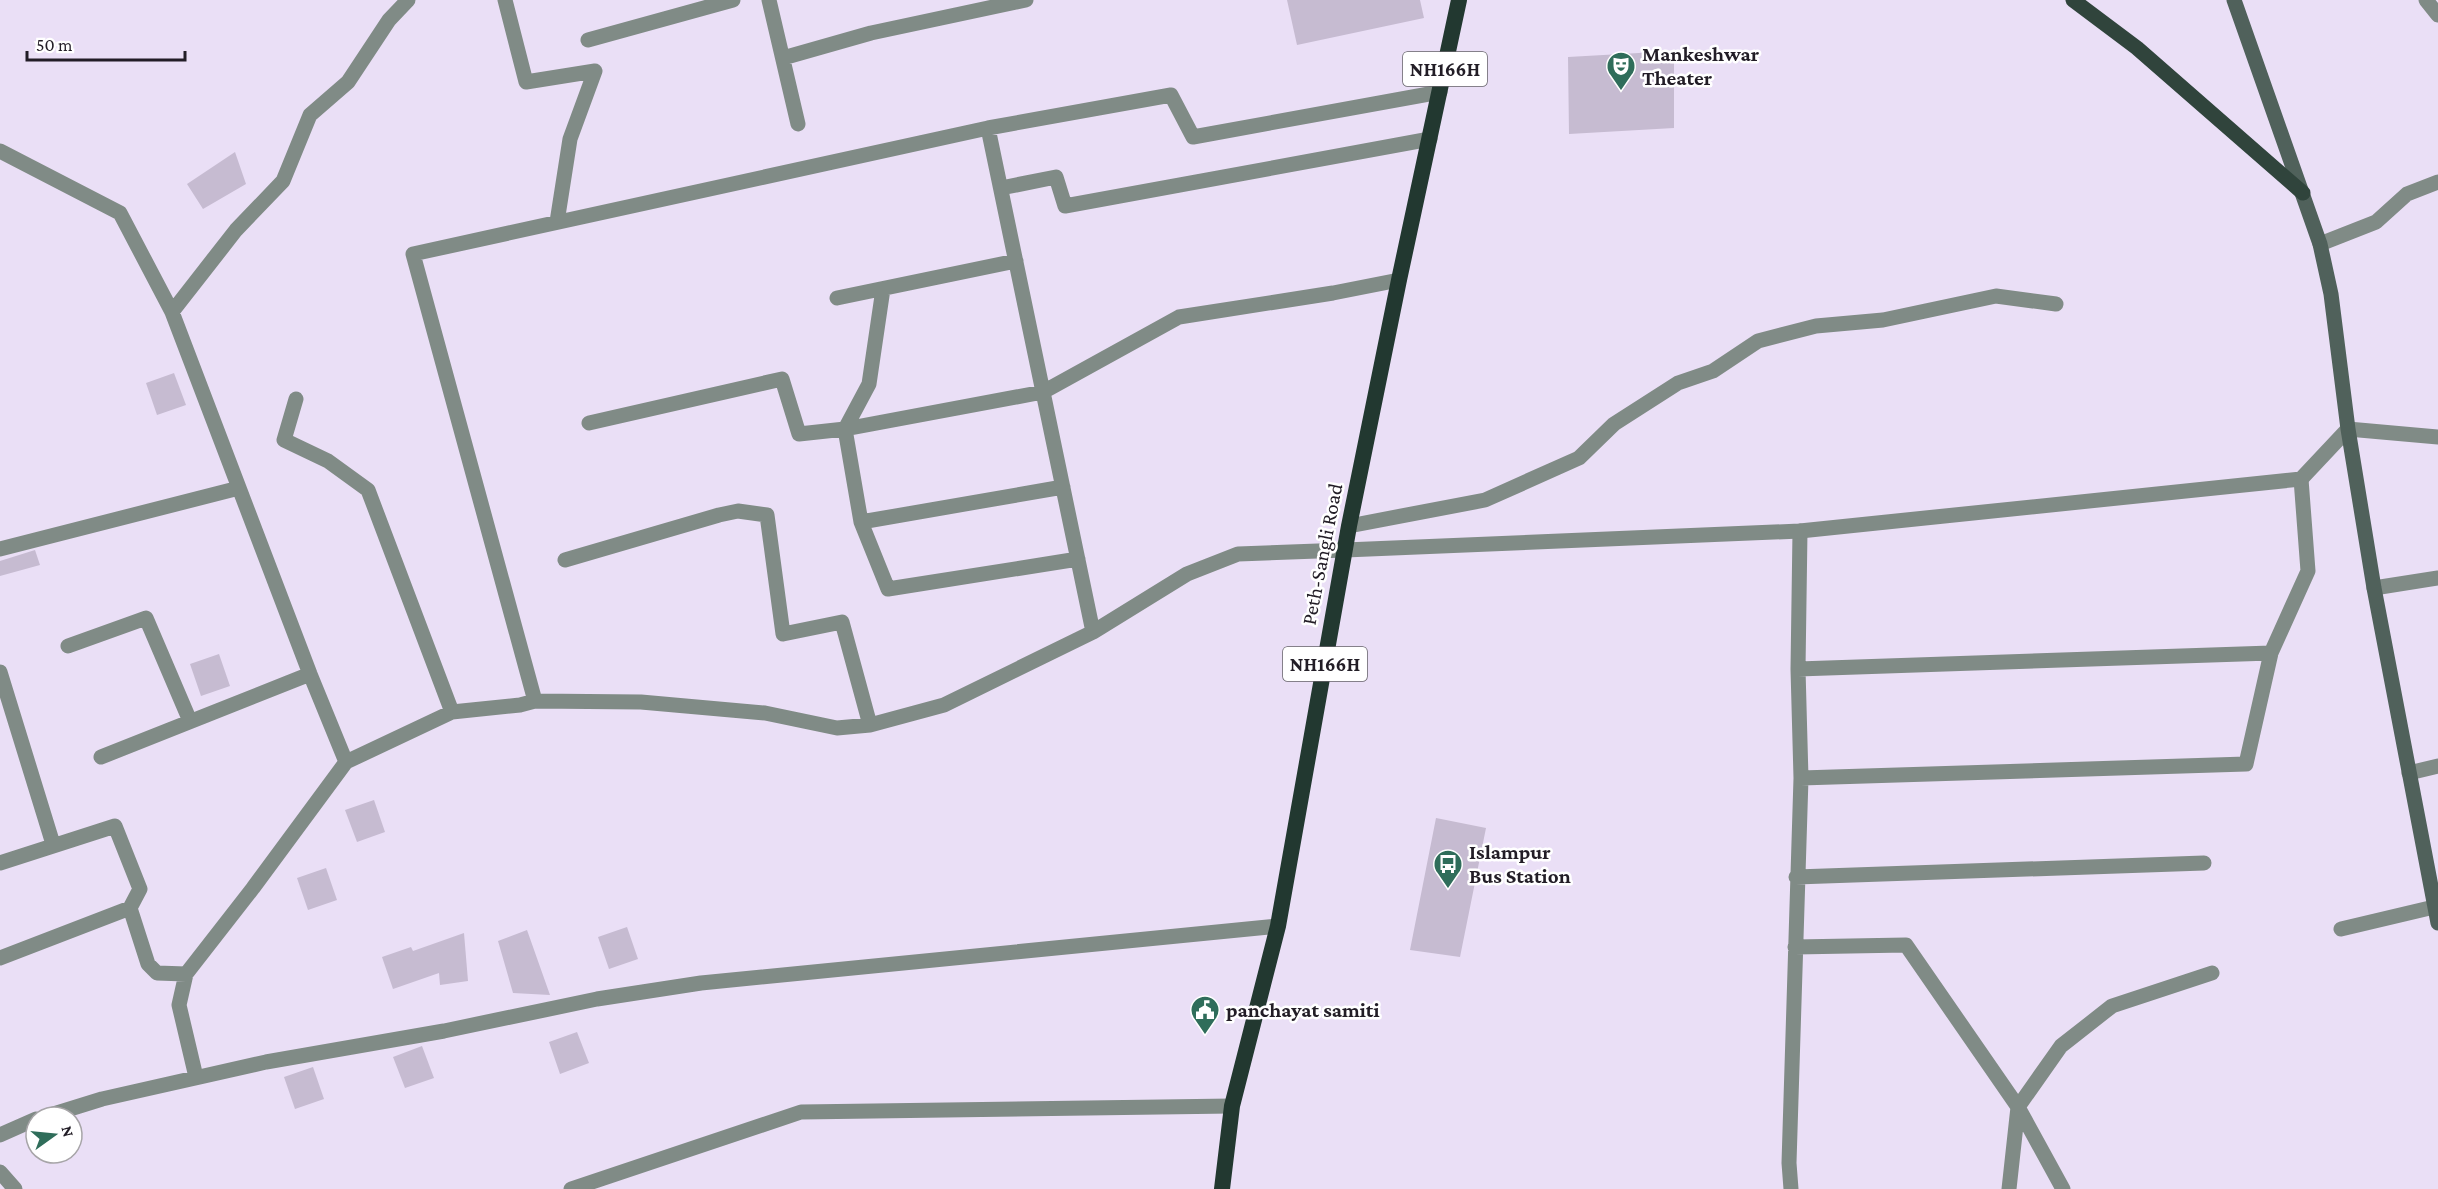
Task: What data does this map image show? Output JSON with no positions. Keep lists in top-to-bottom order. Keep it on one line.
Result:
{"streets":{"highway":["NH166H","Peth-Sangli Road"]},"crossings":[["NH166H","Peth-Sangli Road"]],"places":{"theatre":["Mankeshwar Theater"],"bus stop":["Islampur Bus Station"],"public building":["panchayat samiti"]},"scale_bar":"50 m","north":"right"}
